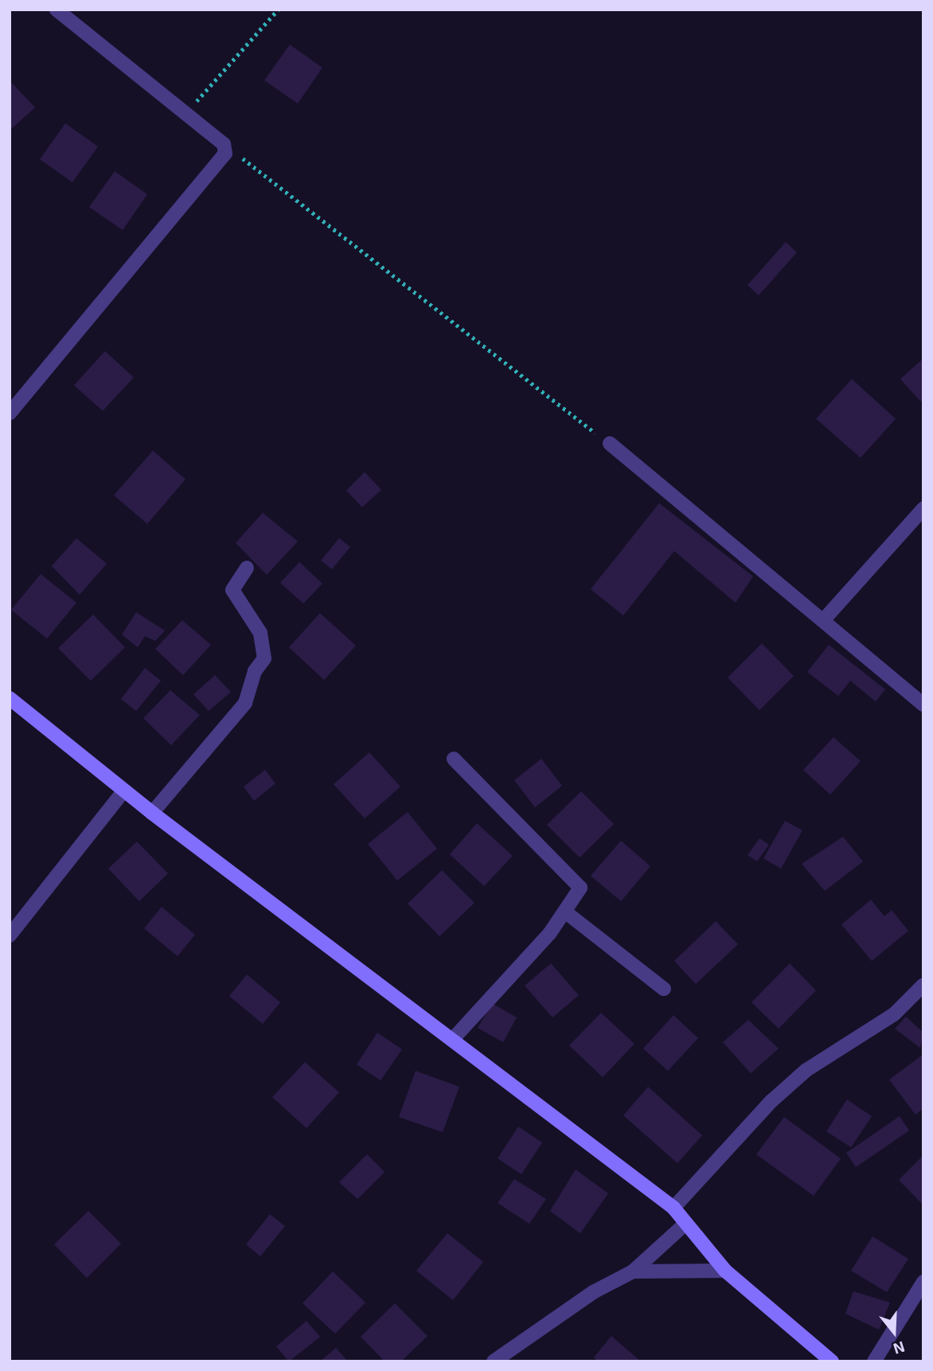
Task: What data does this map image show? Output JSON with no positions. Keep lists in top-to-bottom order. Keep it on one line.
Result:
{"north":"bottom"}
